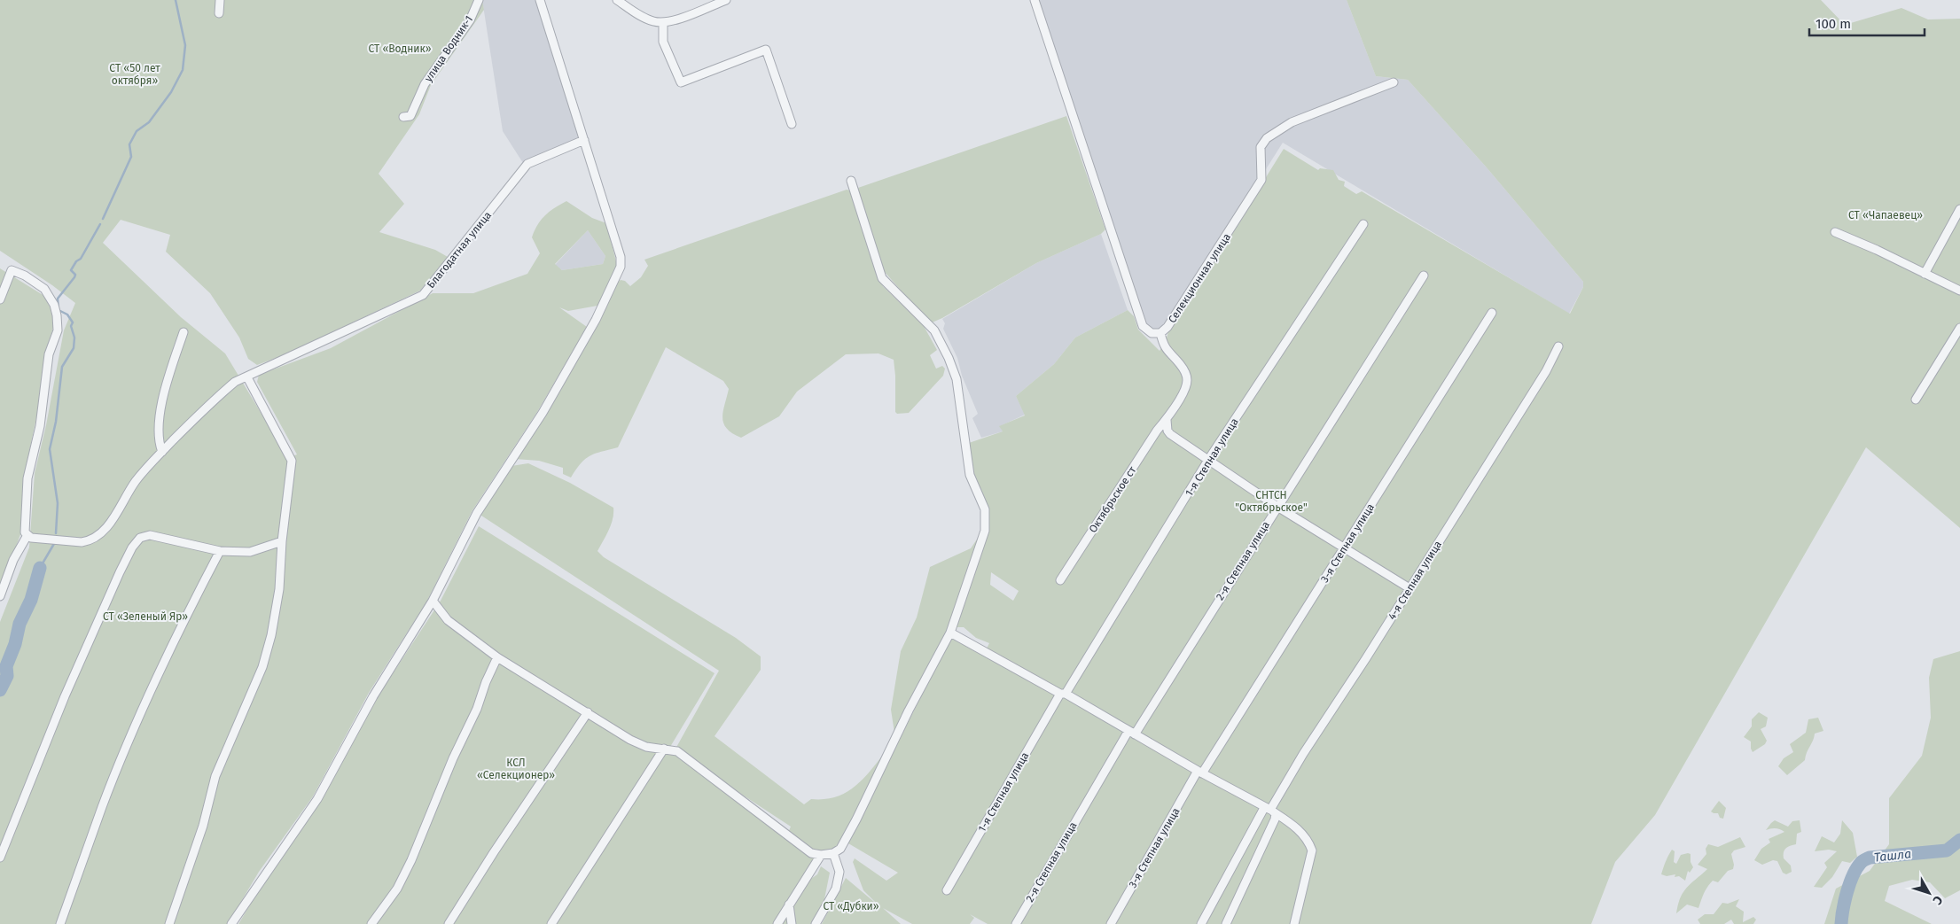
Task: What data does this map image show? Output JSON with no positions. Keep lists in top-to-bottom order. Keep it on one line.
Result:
{"streets":{"street":["улица Водник-1","Благодатная улица","Селекционная улица","1-я Степная улица","Октябрьское ст","3-я Степная улица","2-я Степная улица","4-я Степная улица"]},"crossings":[["Селекционная улица","Октябрьское ст"]],"water":["Ташла"],"parks":["СТ «Водник»","СТ «50 лет октября»","СТ «Чапаевец»","СНТСН \"Октябрьское\"","СТ «Зеленый Яр»","КСЛ «Селекционер»","СТ «Дубки»"],"scale_bar":"100 m","north":"bottom right"}
